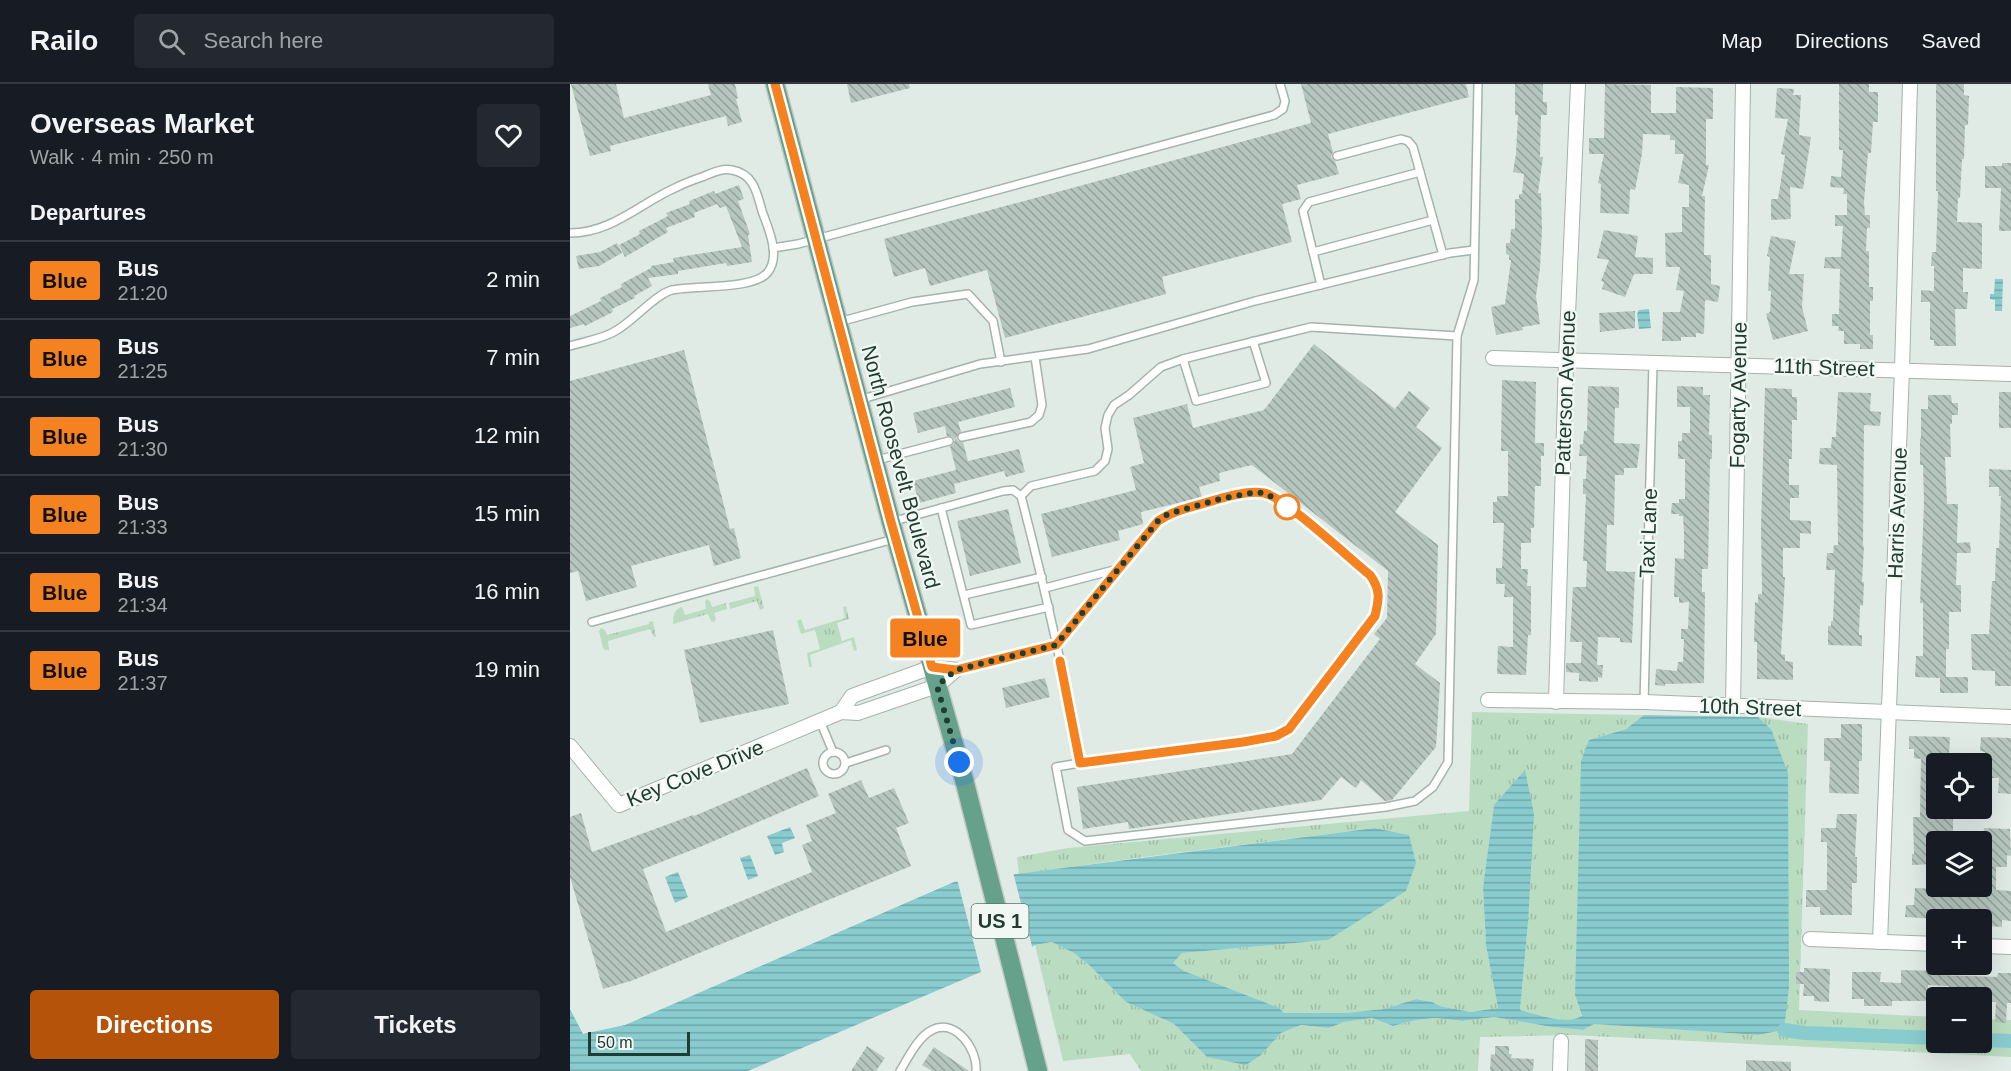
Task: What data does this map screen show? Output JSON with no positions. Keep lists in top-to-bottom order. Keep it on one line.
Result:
{"streets":{"main road":["North Roosevelt Boulevard","US 1"],"street":["11th Street","Patterson Avenue","Fogarty Avenue","Harris Avenue","10th Street","Key Cove Drive"],"lane":["Taxi Lane"]},"crossings":[["11th Street","Patterson Avenue"],["11th Street","Fogarty Avenue"],["11th Street","Harris Avenue"],["11th Street","Taxi Lane"],["Patterson Avenue","10th Street"],["Fogarty Avenue","10th Street"],["North Roosevelt Boulevard","Key Cove Drive"],["Harris Avenue","10th Street"],["Taxi Lane","10th Street"]],"lines":["bus line Blue"],"scale_bar":"50 m","page":{"header":"Railo","search":"Search here","nav":["Map","Directions","Saved"],"heading":[["Overseas Market","Walk · 4 min · 250 m"],"Departures"],"on_map":"Blue","list":[{"mark":"Blue","name":"Bus","note":"21:20","value":"2 min"},{"mark":"Blue","name":"Bus","note":"21:25","value":"7 min"},{"mark":"Blue","name":"Bus","note":"21:30","value":"12 min"},{"mark":"Blue","name":"Bus","note":"21:33","value":"15 min"},{"mark":"Blue","name":"Bus","note":"21:34","value":"16 min"},{"mark":"Blue","name":"Bus","note":"21:37","value":"19 min"}],"map_buttons":["+","−"],"buttons":["Directions","Tickets"],"scale":"50 m"}}
